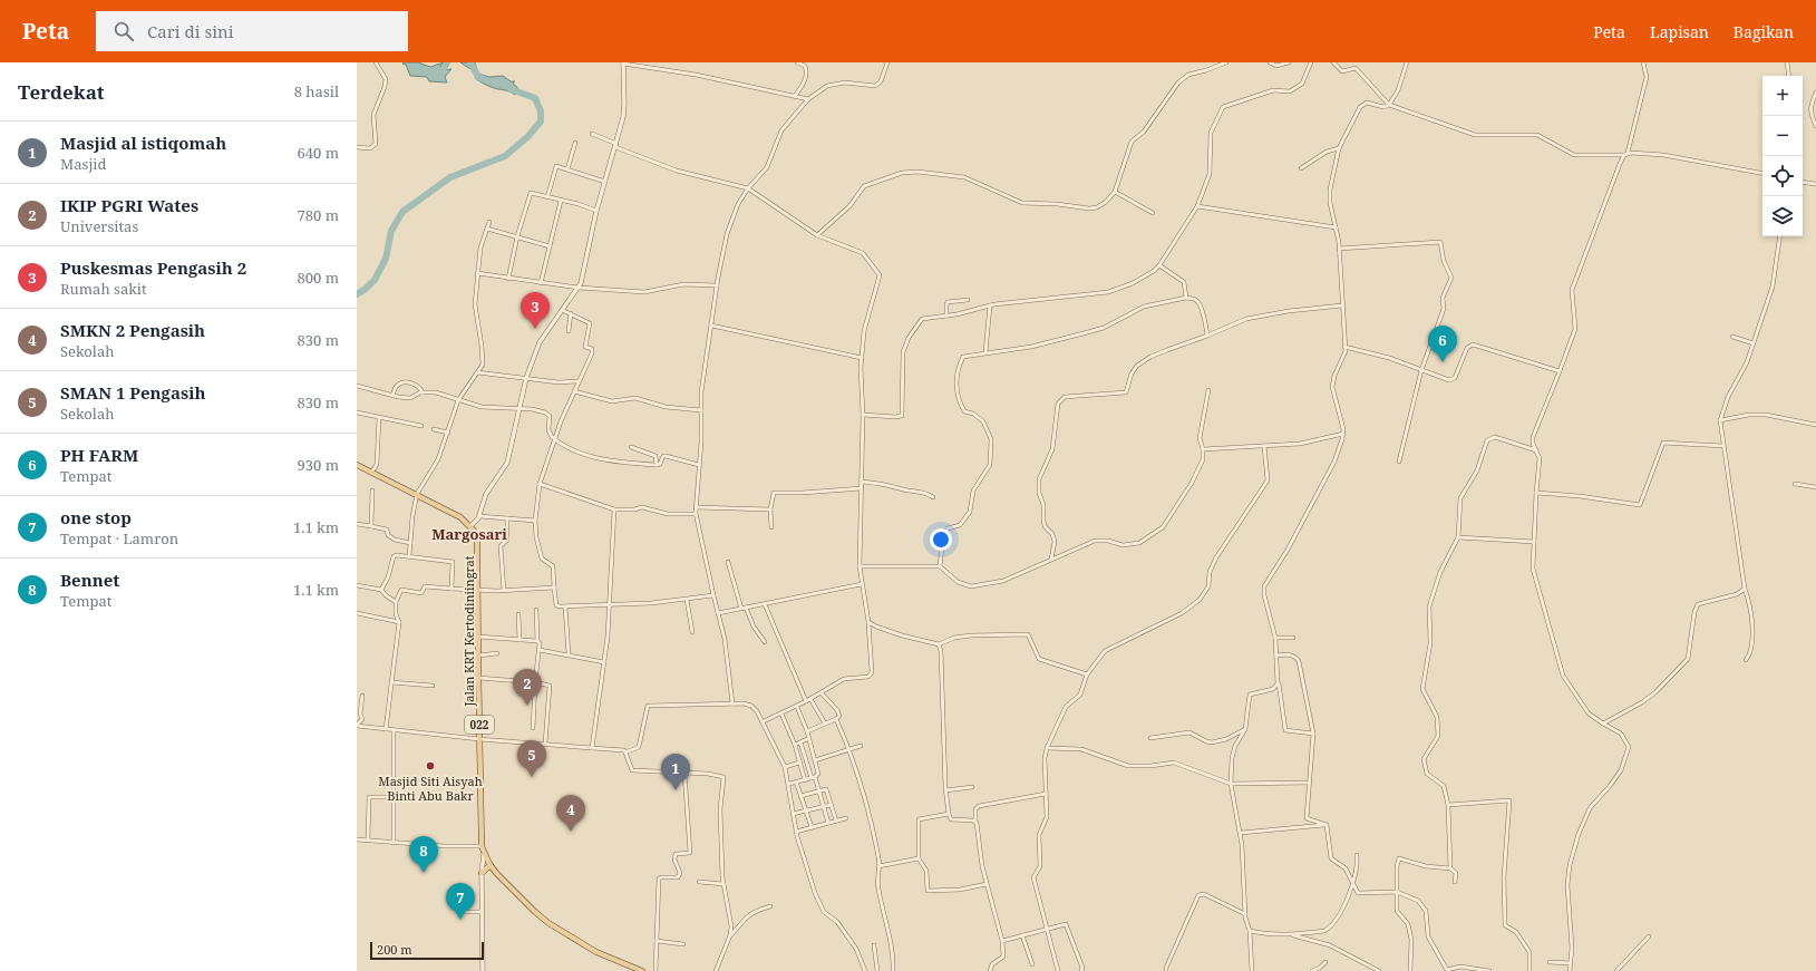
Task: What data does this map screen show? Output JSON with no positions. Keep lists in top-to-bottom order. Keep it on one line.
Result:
{"streets":{"main road":["Jalan KRT Kertodiniingrat","022"]},"districts":["Margosari"],"places":["Masjid Siti Aisyah Binti Abu Bakr"],"scale_bar":"200 m","page":{"header":"Peta","search":"Cari di sini","nav":["Peta","Lapisan","Bagikan"],"heading":["Terdekat","8 hasil"],"map_buttons":["+","−"],"list":[{"mark":"1","name":"Masjid al istiqomah","note":"Masjid","value":"640 m"},{"mark":"2","name":"IKIP PGRI Wates","note":"Universitas","value":"780 m"},{"mark":"3","name":"Puskesmas Pengasih 2","note":"Rumah sakit","value":"800 m"},{"mark":"4","name":"SMKN 2 Pengasih","note":"Sekolah","value":"830 m"},{"mark":"5","name":"SMAN 1 Pengasih","note":"Sekolah","value":"830 m"},{"mark":"6","name":"PH FARM","note":"Tempat","value":"930 m"},{"mark":"7","name":"one stop","note":"Tempat · Lamron","value":"1.1 km"},{"mark":"8","name":"Bennet","note":"Tempat","value":"1.1 km"}],"pins":["3","6","2","5","1","4","8","7"],"scale":"200 m"}}
